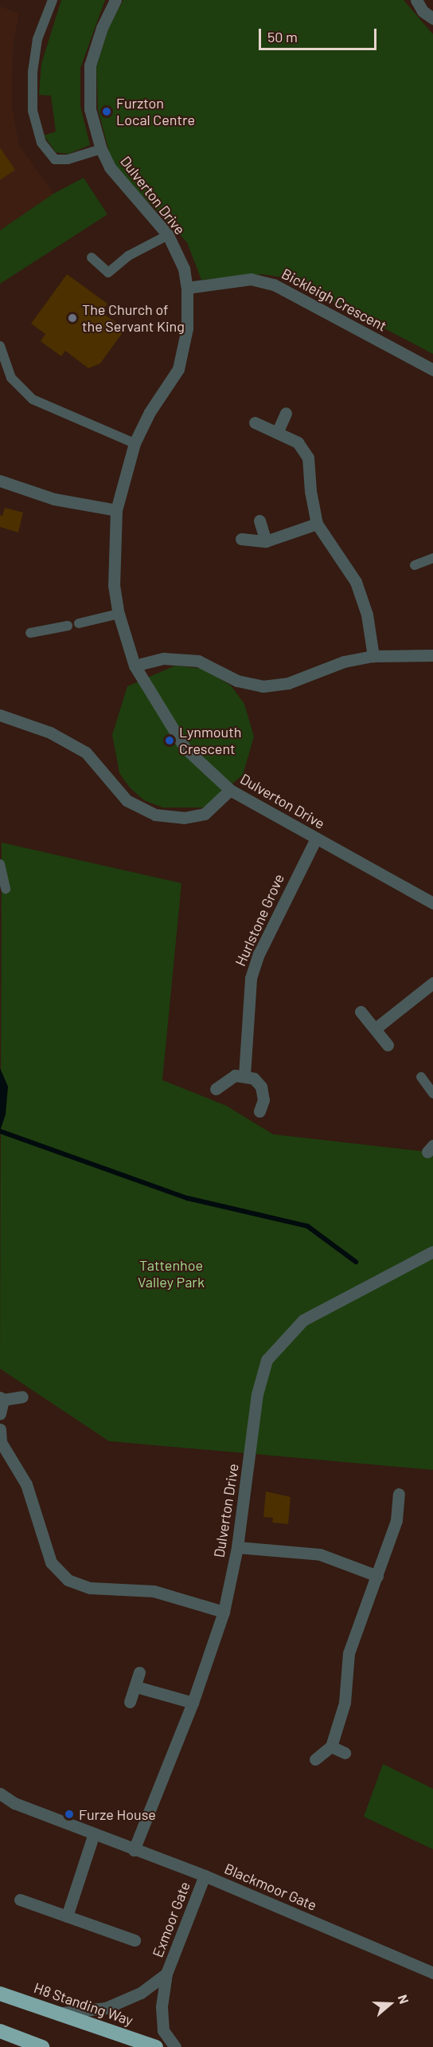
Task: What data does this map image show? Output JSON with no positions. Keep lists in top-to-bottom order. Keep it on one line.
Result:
{"streets":{"highway":["H8 Standing Way"],"street":["Dulverton Drive","Bickleigh Crescent","Hurlstone Grove","Blackmoor Gate","Exmoor Gate"]},"crossings":[["Dulverton Drive","Bickleigh Crescent"],["Dulverton Drive","Hurlstone Grove"],["Dulverton Drive","Blackmoor Gate"],["Blackmoor Gate","Exmoor Gate"],["Exmoor Gate","H8 Standing Way"]],"parks":["Tattenhoe Valley Park"],"places":["Furzton Local Centre","The Church of the Servant King","Lynmouth Crescent","Furze House"],"scale_bar":"50 m","north":"right"}
